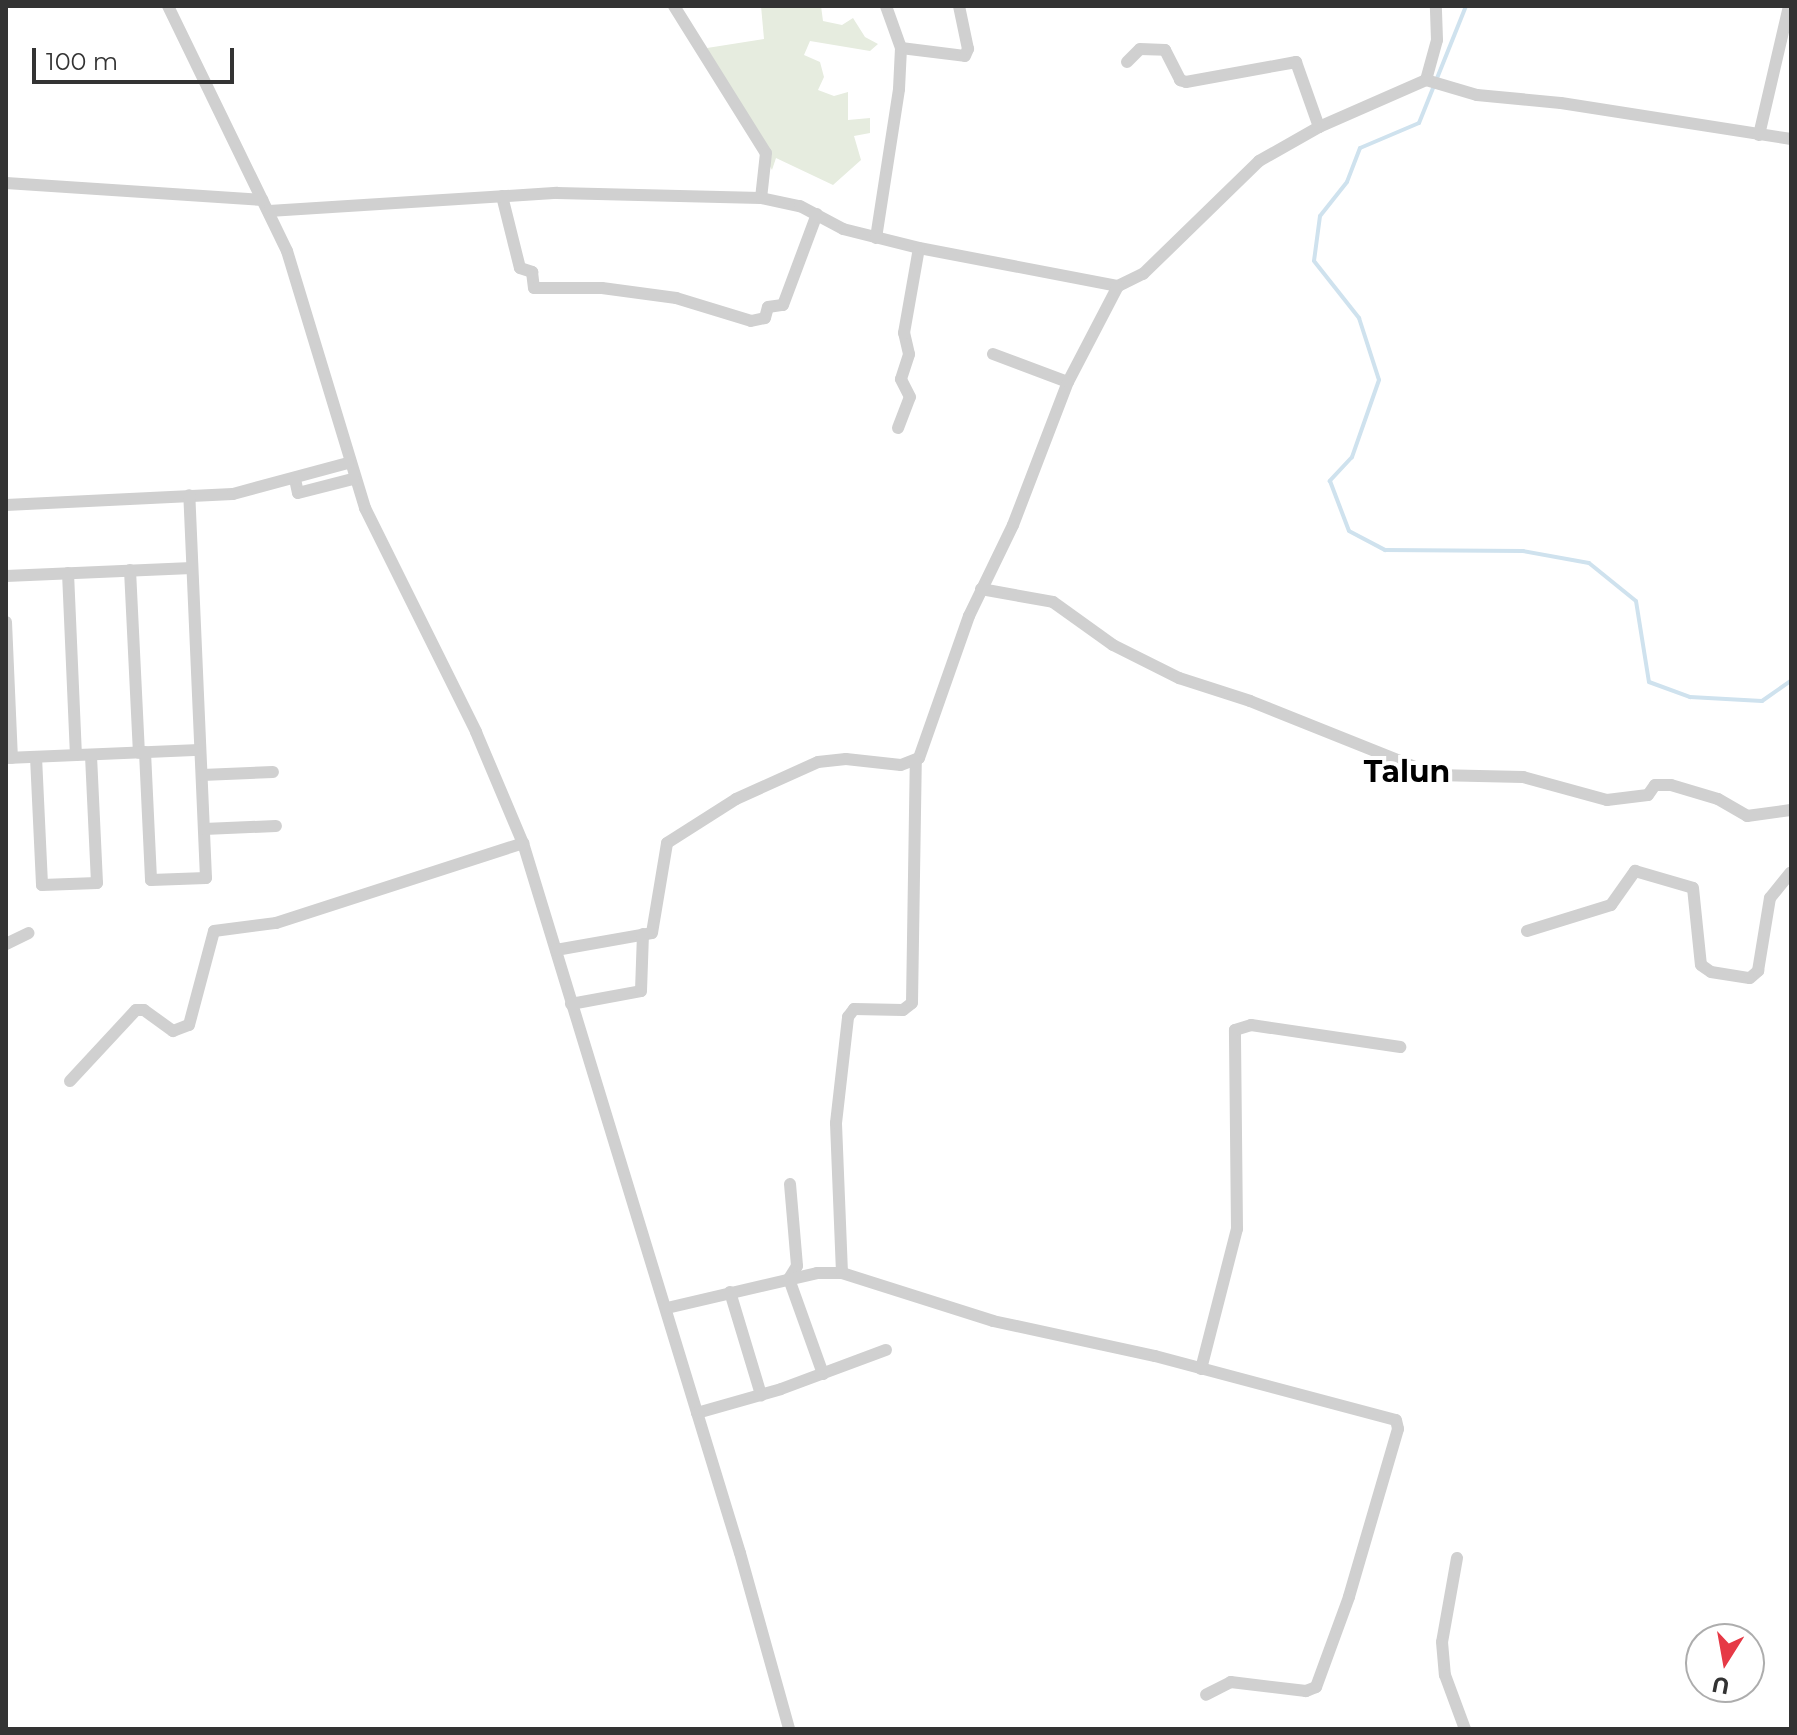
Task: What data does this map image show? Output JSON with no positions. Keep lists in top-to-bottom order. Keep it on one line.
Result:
{"districts":["Talun"],"scale_bar":"100 m","north":"bottom"}
